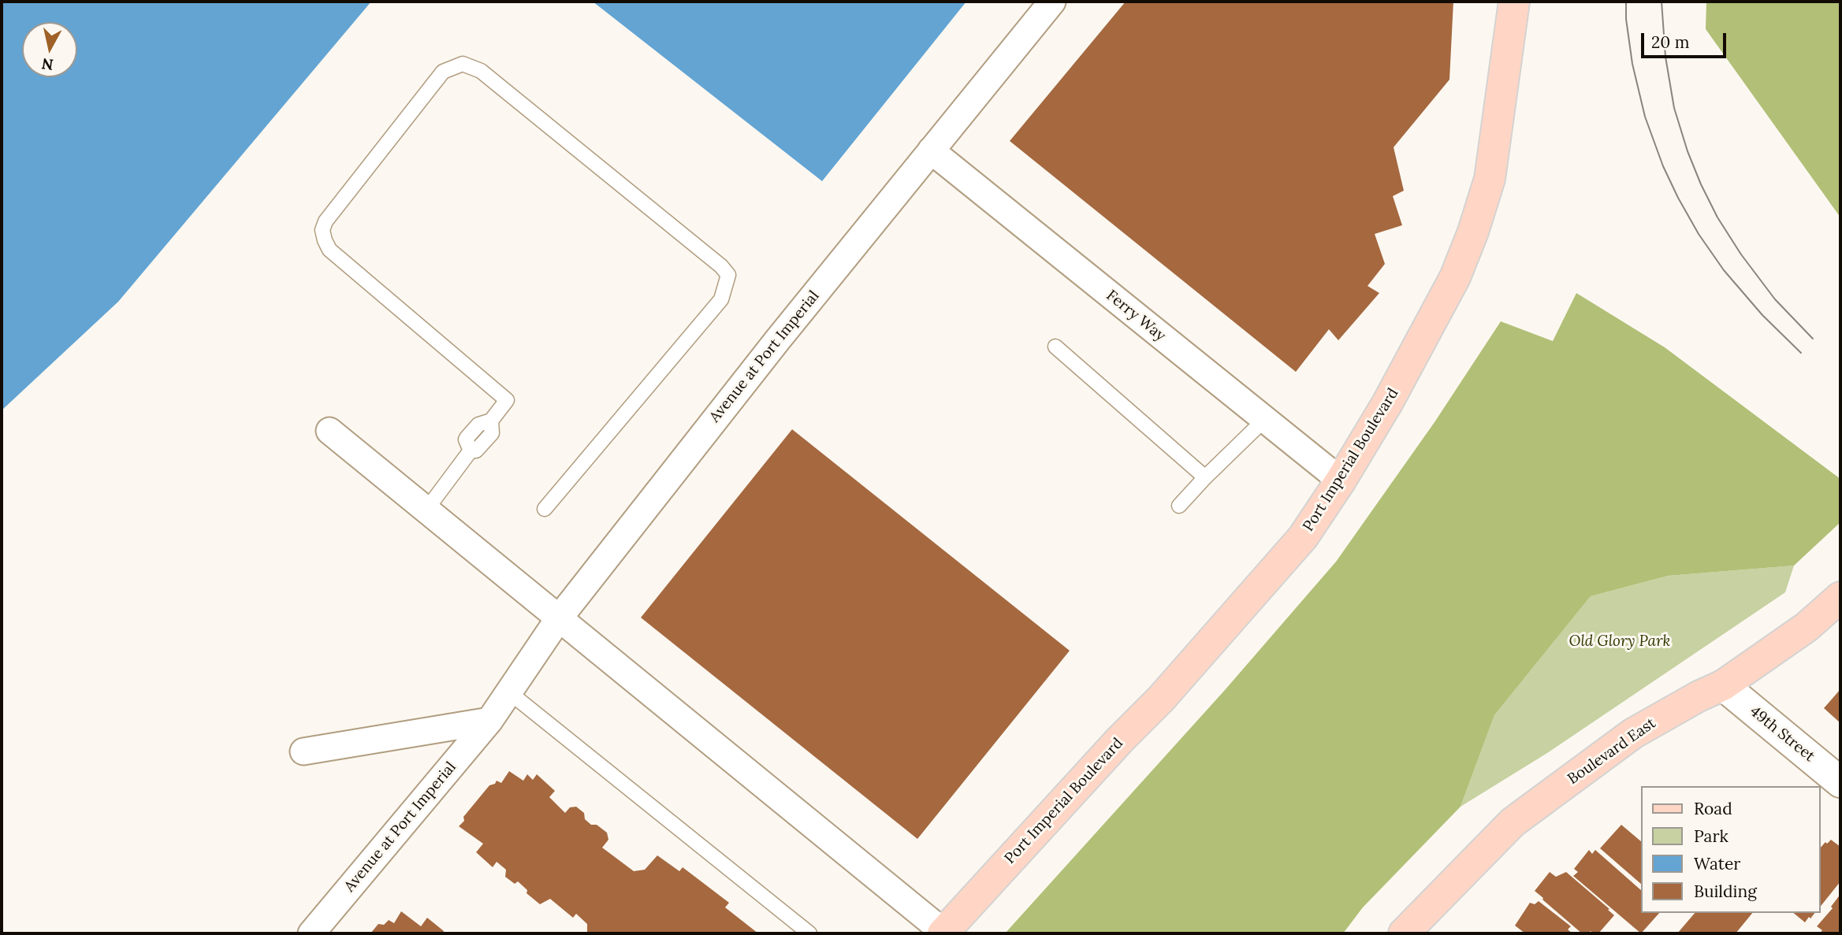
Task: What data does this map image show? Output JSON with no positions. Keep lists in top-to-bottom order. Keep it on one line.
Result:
{"streets":{"main road":["Port Imperial Boulevard","Boulevard East"],"street":["Ferry Way","Avenue at Port Imperial","49th Street"]},"crossings":[["Ferry Way","Avenue at Port Imperial"],["Ferry Way","Port Imperial Boulevard"],["49th Street","Boulevard East"]],"parks":["Old Glory Park"],"legend":["Road","Park","Water","Building"],"scale_bar":"20 m","north":"bottom"}
